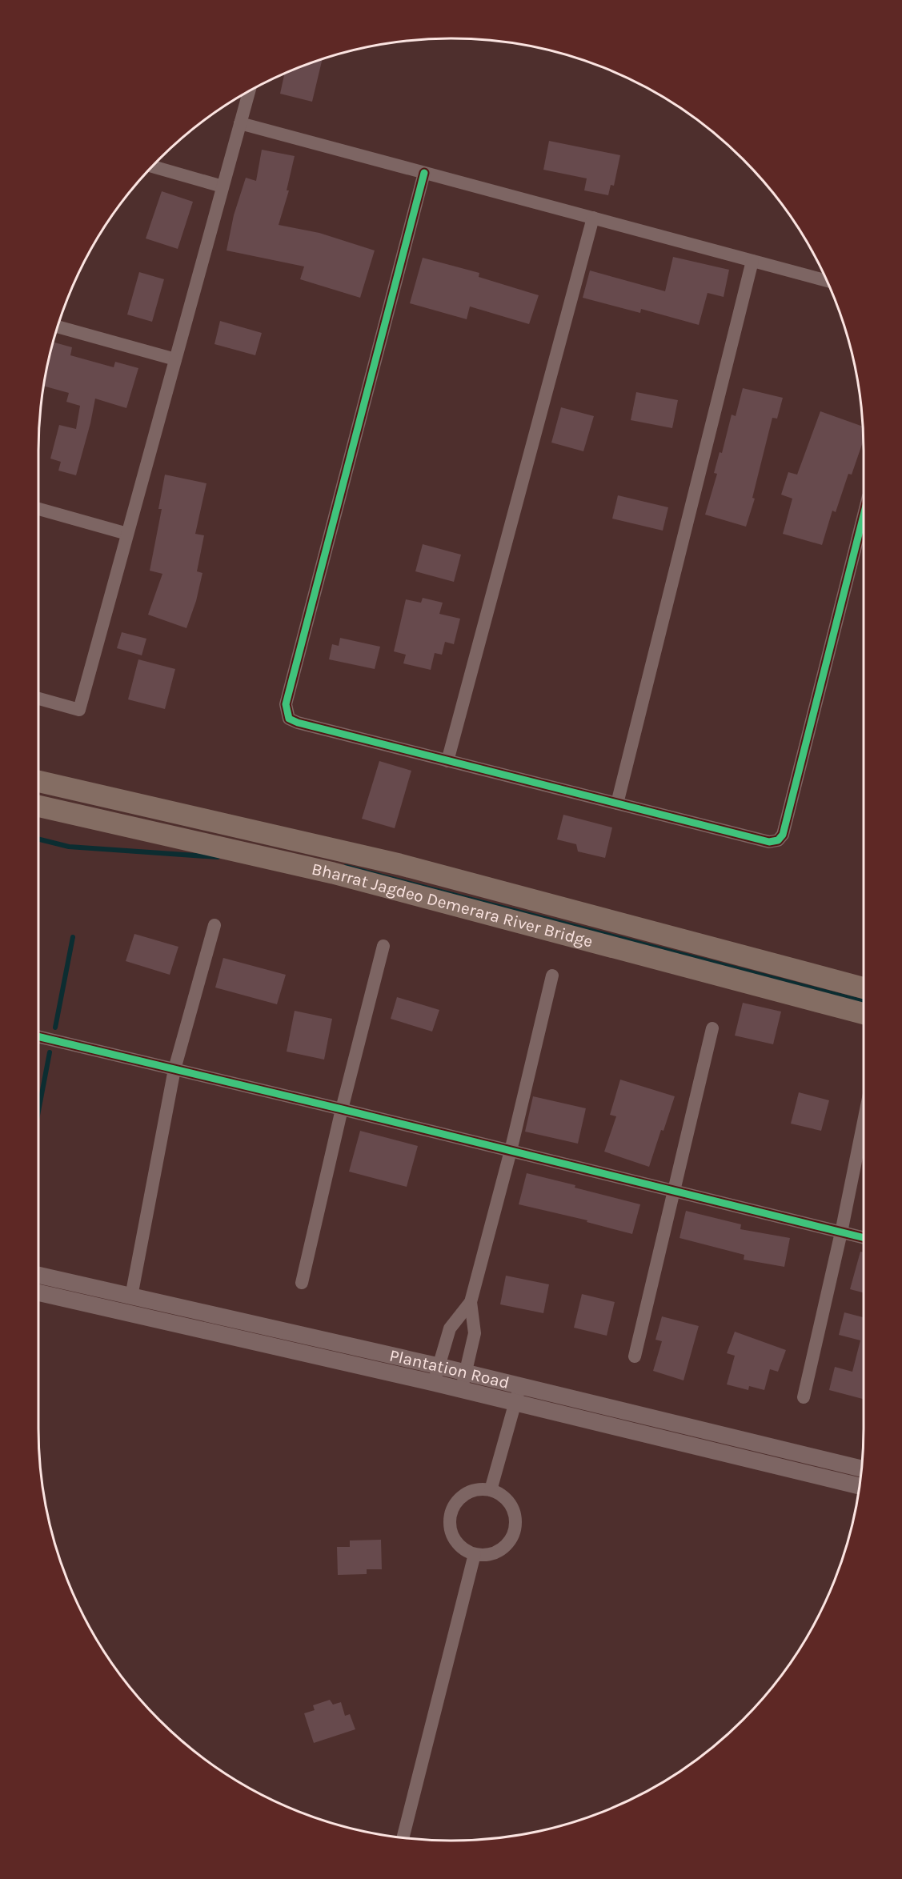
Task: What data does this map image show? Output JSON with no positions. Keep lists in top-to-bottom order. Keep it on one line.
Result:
{"streets":{"main road":["Bharrat Jagdeo Demerara River Bridge"],"street":["Plantation Road"]}}
